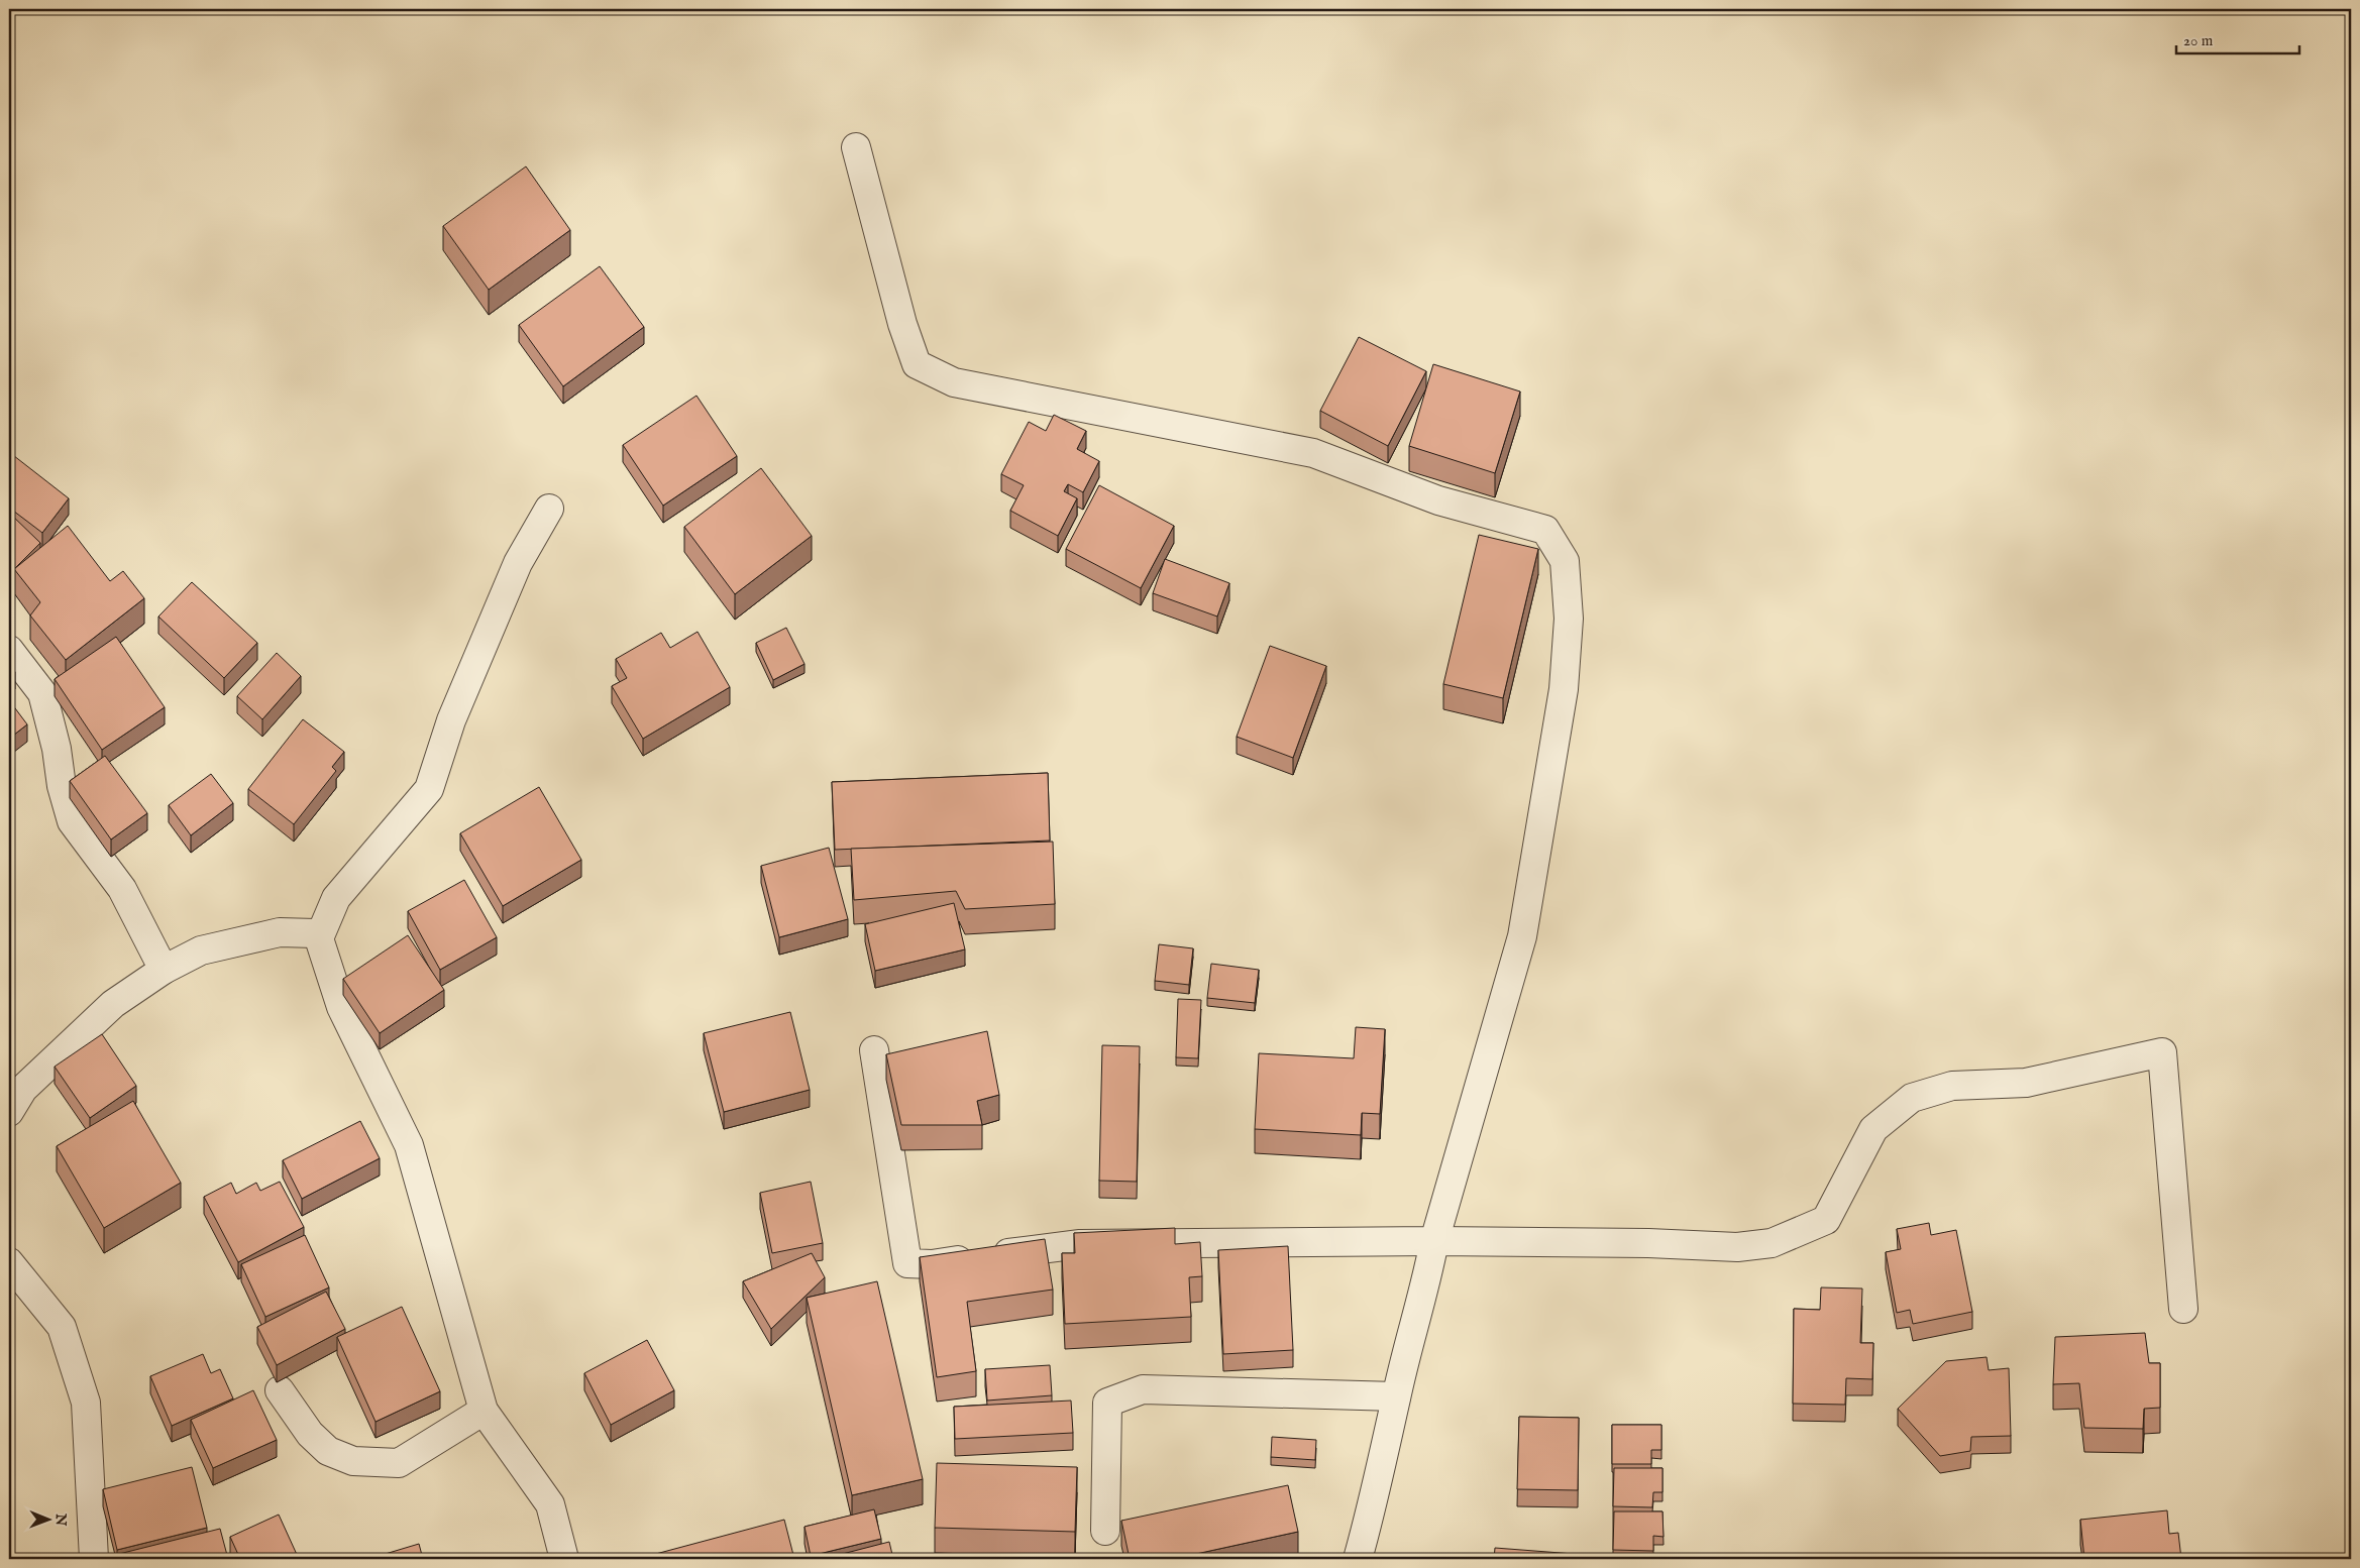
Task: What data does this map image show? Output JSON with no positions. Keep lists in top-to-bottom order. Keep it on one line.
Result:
{"scale_bar":"20 m","north":"right"}
